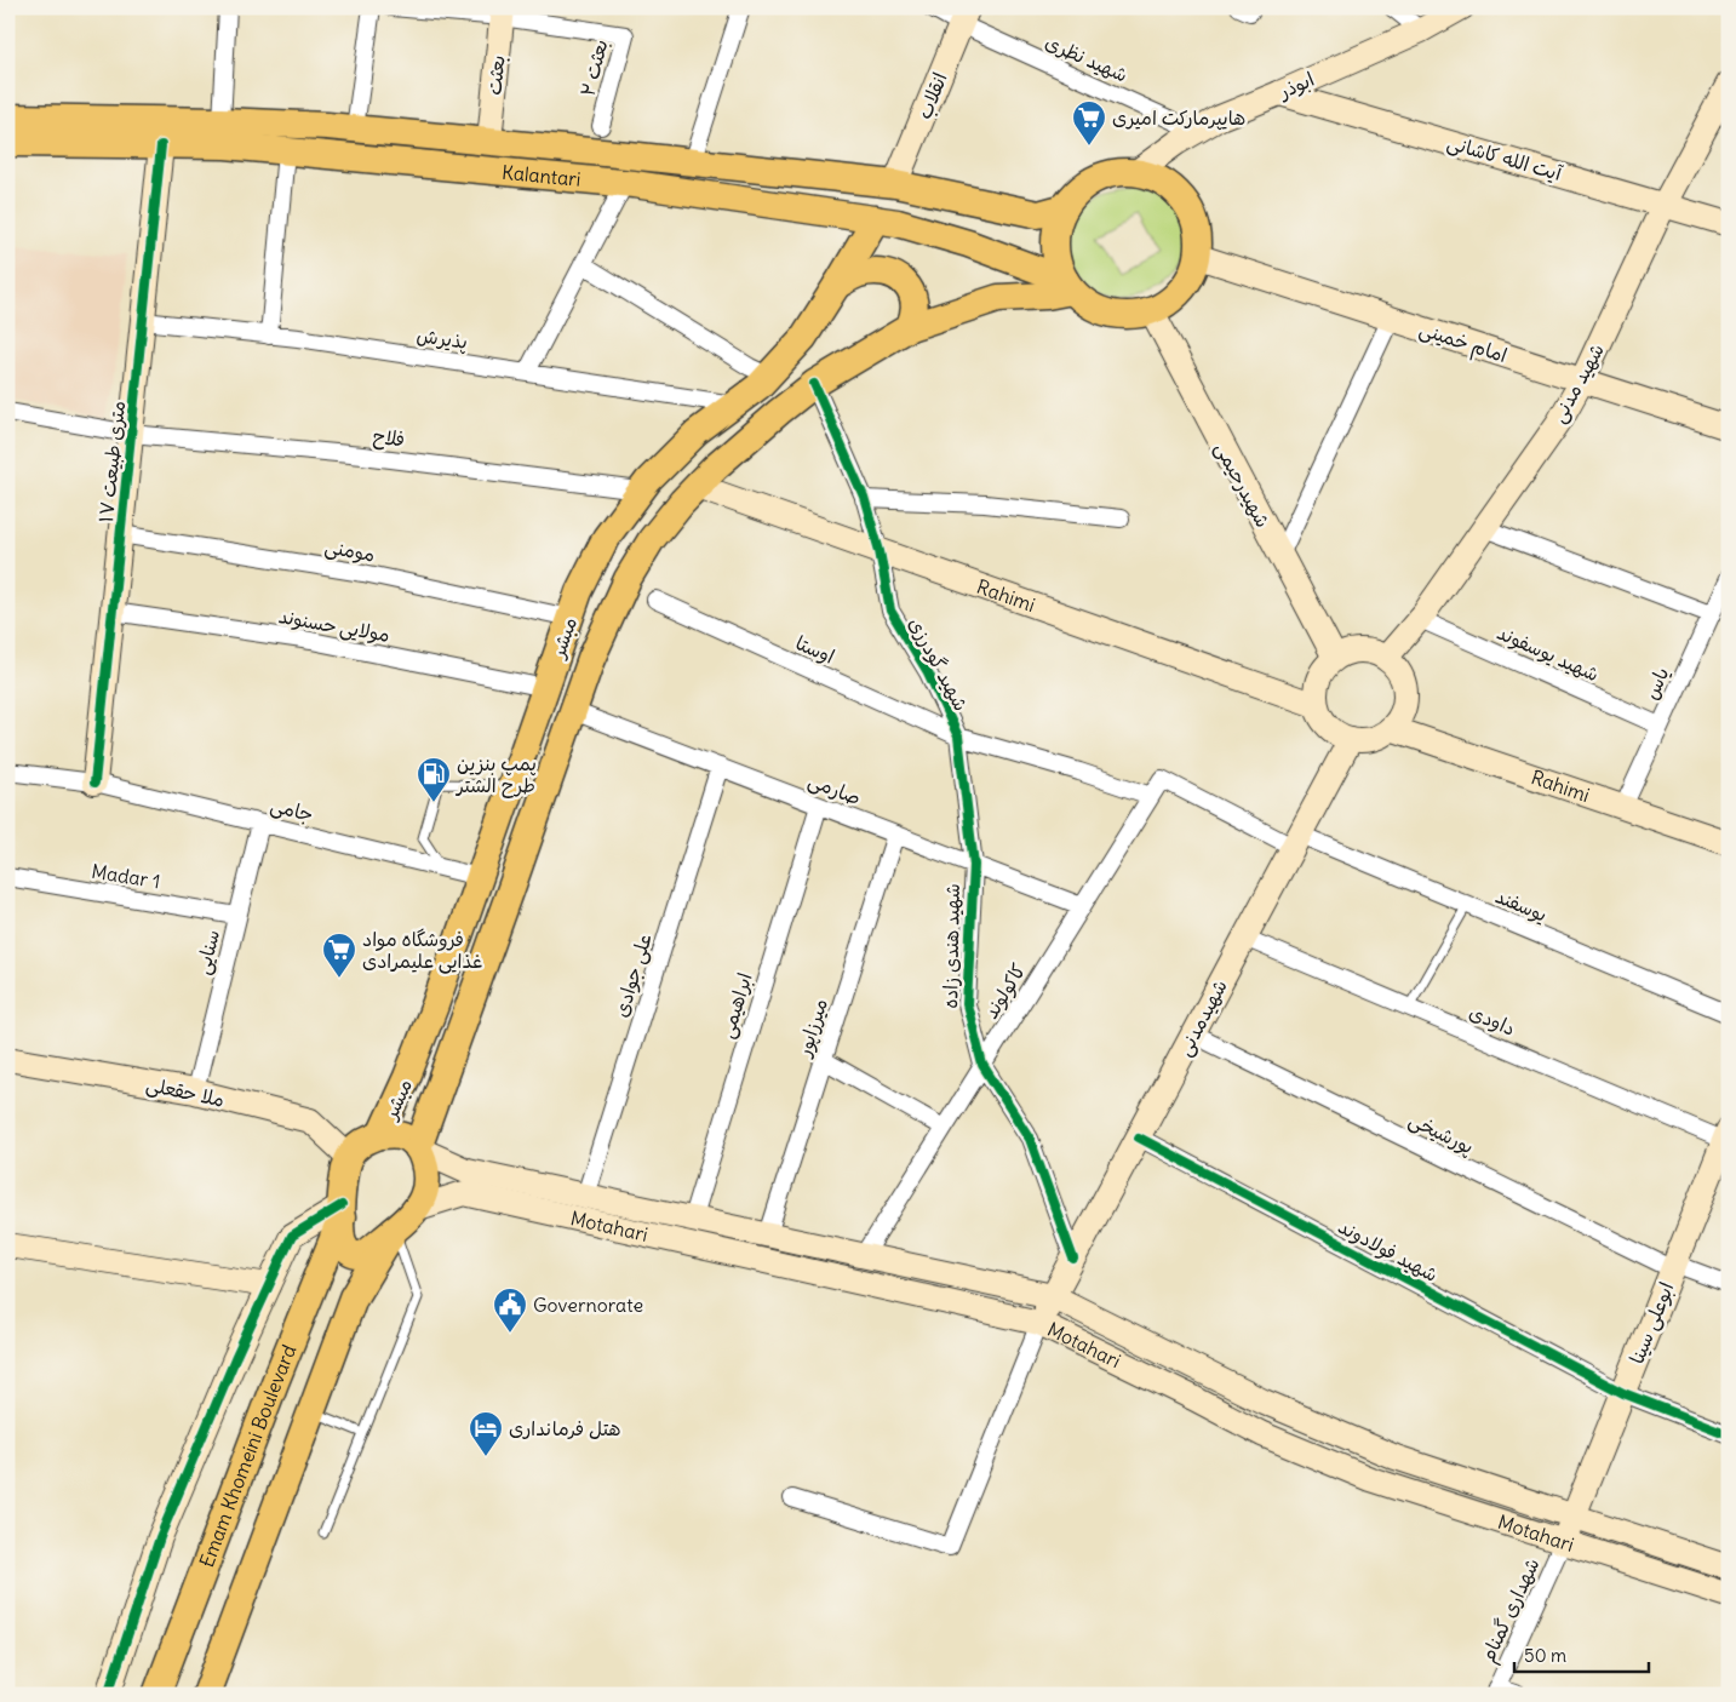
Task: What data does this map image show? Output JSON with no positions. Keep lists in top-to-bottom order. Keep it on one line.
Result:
{"streets":{"main road":["بعثت","ابوذر","انقلاب","آیت الله کاشانی","Kalantari","امام خمینی","شهید مدنی","۱۷ متری طبیعت","شهیدرحیمی","Rahimi","مبشر","شهیدمدنی","ملا حقعلی","Motahari","ابوعلی سینا","Emam Khomeini Boulevard"],"street":["شهید نظری","بعثت ۲","پذیرش","فلاح","مومنی","مولایی حسنوند","اوستا","شهید یوسفوند","شهید گودرزی","یاس","صارمی","جامی","Madar 1","یوسفند","شهید هندی زاده","سنایی","علی جوادی","کاکولوند","ابراهیمی","داودی","میرزاپور","پورشیخی","شهید فولادوند","شهداری گمنام"]},"crossings":[["شهید نظری","ابوذر"],["شهید نظری","انقلاب"],["بعثت ۲","بعثت"],["بعثت","Kalantari"],["ابوذر","آیت الله کاشانی"],["ابوذر","Kalantari"],["ابوذر","امام خمینی"],["ابوذر","شهیدرحیمی"],["انقلاب","Kalantari"],["آیت الله کاشانی","شهید مدنی"],["Kalantari","امام خمینی"],["Kalantari","۱۷ متری طبیعت"],["Kalantari","شهیدرحیمی"],["Kalantari","مبشر"],["پذیرش","۱۷ متری طبیعت"],["پذیرش","مبشر"],["امام خمینی","شهید مدنی"],["امام خمینی","شهیدرحیمی"],["شهید مدنی","شهیدرحیمی"],["شهید مدنی","Rahimi"],["شهید مدنی","شهید یوسفوند"],["شهید مدنی","شهیدمدنی"],["فلاح","۱۷ متری طبیعت"],["فلاح","مبشر"],["۱۷ متری طبیعت","مومنی"],["۱۷ متری طبیعت","مولایی حسنوند"],["۱۷ متری طبیعت","جامی"],["شهیدرحیمی","Rahimi"],["شهیدرحیمی","شهیدمدنی"],["مومنی","مبشر"],["Rahimi","شهید گودرزی"],["Rahimi","یاس"],["Rahimi","شهیدمدنی"],["مولایی حسنوند","مبشر"],["مبشر","جامی"],["مبشر","ملا حقعلی"],["مبشر","Motahari"],["مبشر","Emam Khomeini Boulevard"],["اوستا","شهید گودرزی"],["اوستا","کاکولوند"],["شهید یوسفوند","یاس"],["شهید گودرزی","صارمی"],["شهید گودرزی","شهید هندی زاده"],["صارمی","شهید هندی زاده"],["صارمی","علی جوادی"],["صارمی","کاکولوند"],["صارمی","ابراهیمی"],["صارمی","میرزاپور"],["جامی","سنایی"],["Madar 1","سنایی"],["یوسفند","کاکولوند"],["یوسفند","شهیدمدنی"],["شهید هندی زاده","کاکولوند"],["شهید هندی زاده","شهیدمدنی"],["سنایی","ملا حقعلی"],["علی جوادی","Motahari"],["کاکولوند","Motahari"],["ابراهیمی","Motahari"],["شهیدمدنی","داودی"],["شهیدمدنی","پورشیخی"],["شهیدمدنی","Motahari"],["شهیدمدنی","شهید فولادوند"],["داودی","ابوعلی سینا"],["میرزاپور","Motahari"],["ملا حقعلی","Motahari"],["ملا حقعلی","Emam Khomeini Boulevard"],["پورشیخی","ابوعلی سینا"],["Motahari","ابوعلی سینا"],["Motahari","Emam Khomeini Boulevard"],["Motahari","شهداری گمنام"],["شهید فولادوند","ابوعلی سینا"],["ابوعلی سینا","شهداری گمنام"]],"places":{"supermarket":["هایپرمارکت امیری","فروشگاه مواد غذایی علیمرادی"],"fuel station":["پمپ بنزین طرح الشتر"],"public building":["Governorate"],"hotel":["هتل فرمانداری"]},"scale_bar":"50 m"}
